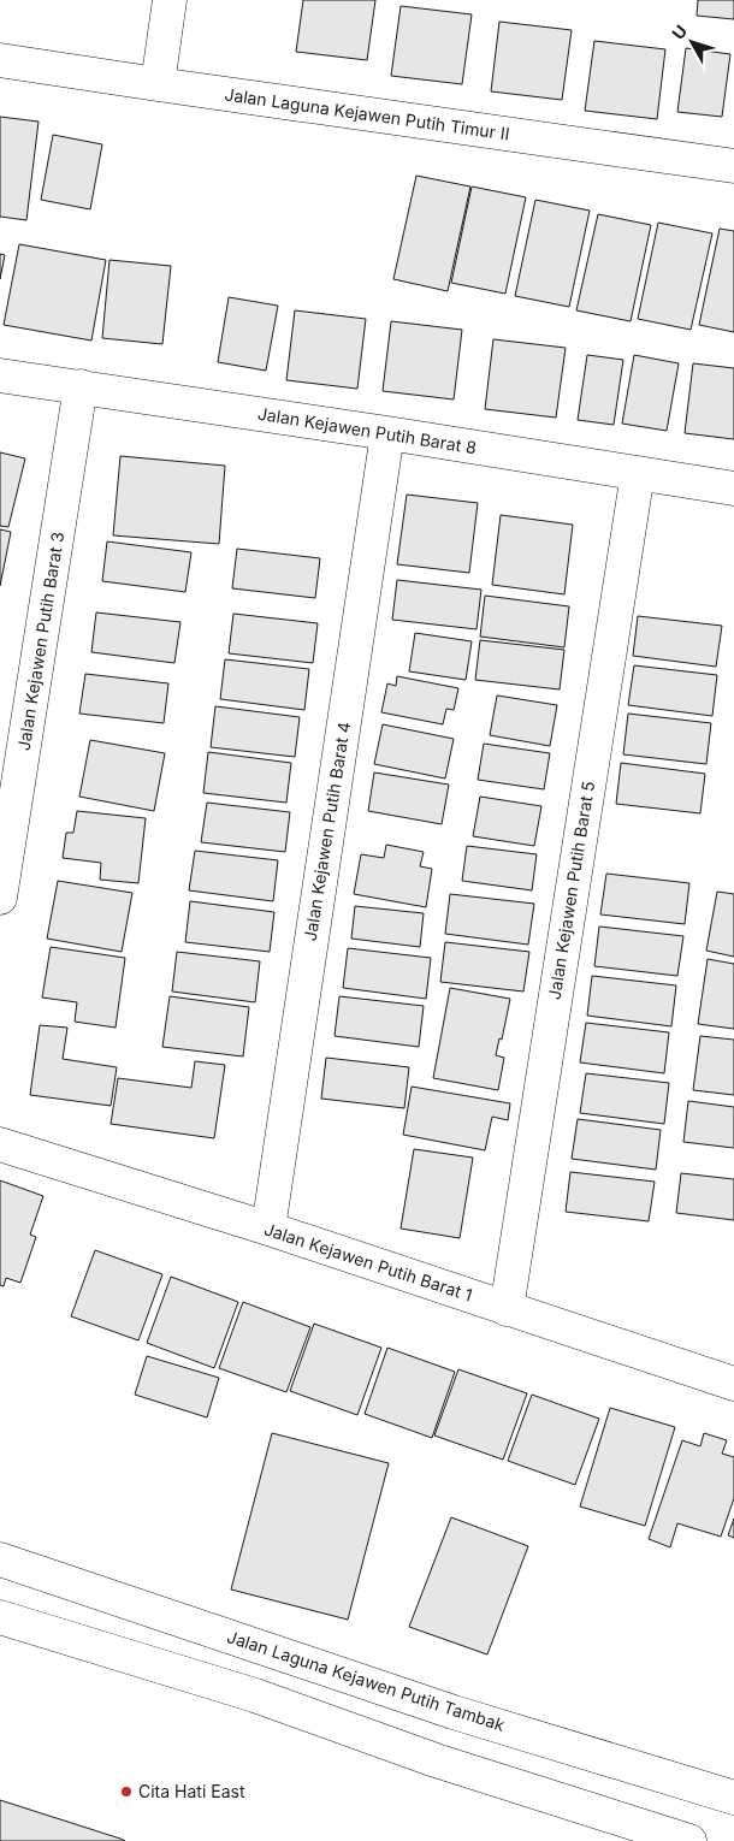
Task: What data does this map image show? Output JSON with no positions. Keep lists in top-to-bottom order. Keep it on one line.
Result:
{"streets":{"street":["Jalan Laguna Kejawen Putih Timur II","Jalan Kejawen Putih Barat 8","Jalan Kejawen Putih Barat 3","Jalan Kejawen Putih Barat 4","Jalan Kejawen Putih Barat 5","Jalan Kejawen Putih Barat 1","Jalan Laguna Kejawen Putih Tambak"]},"crossings":[["Jalan Kejawen Putih Barat 8","Jalan Kejawen Putih Barat 3"],["Jalan Kejawen Putih Barat 8","Jalan Kejawen Putih Barat 4"],["Jalan Kejawen Putih Barat 8","Jalan Kejawen Putih Barat 5"],["Jalan Kejawen Putih Barat 4","Jalan Kejawen Putih Barat 1"],["Jalan Kejawen Putih Barat 5","Jalan Kejawen Putih Barat 1"]],"places":["Cita Hati East"],"north":"top left"}
